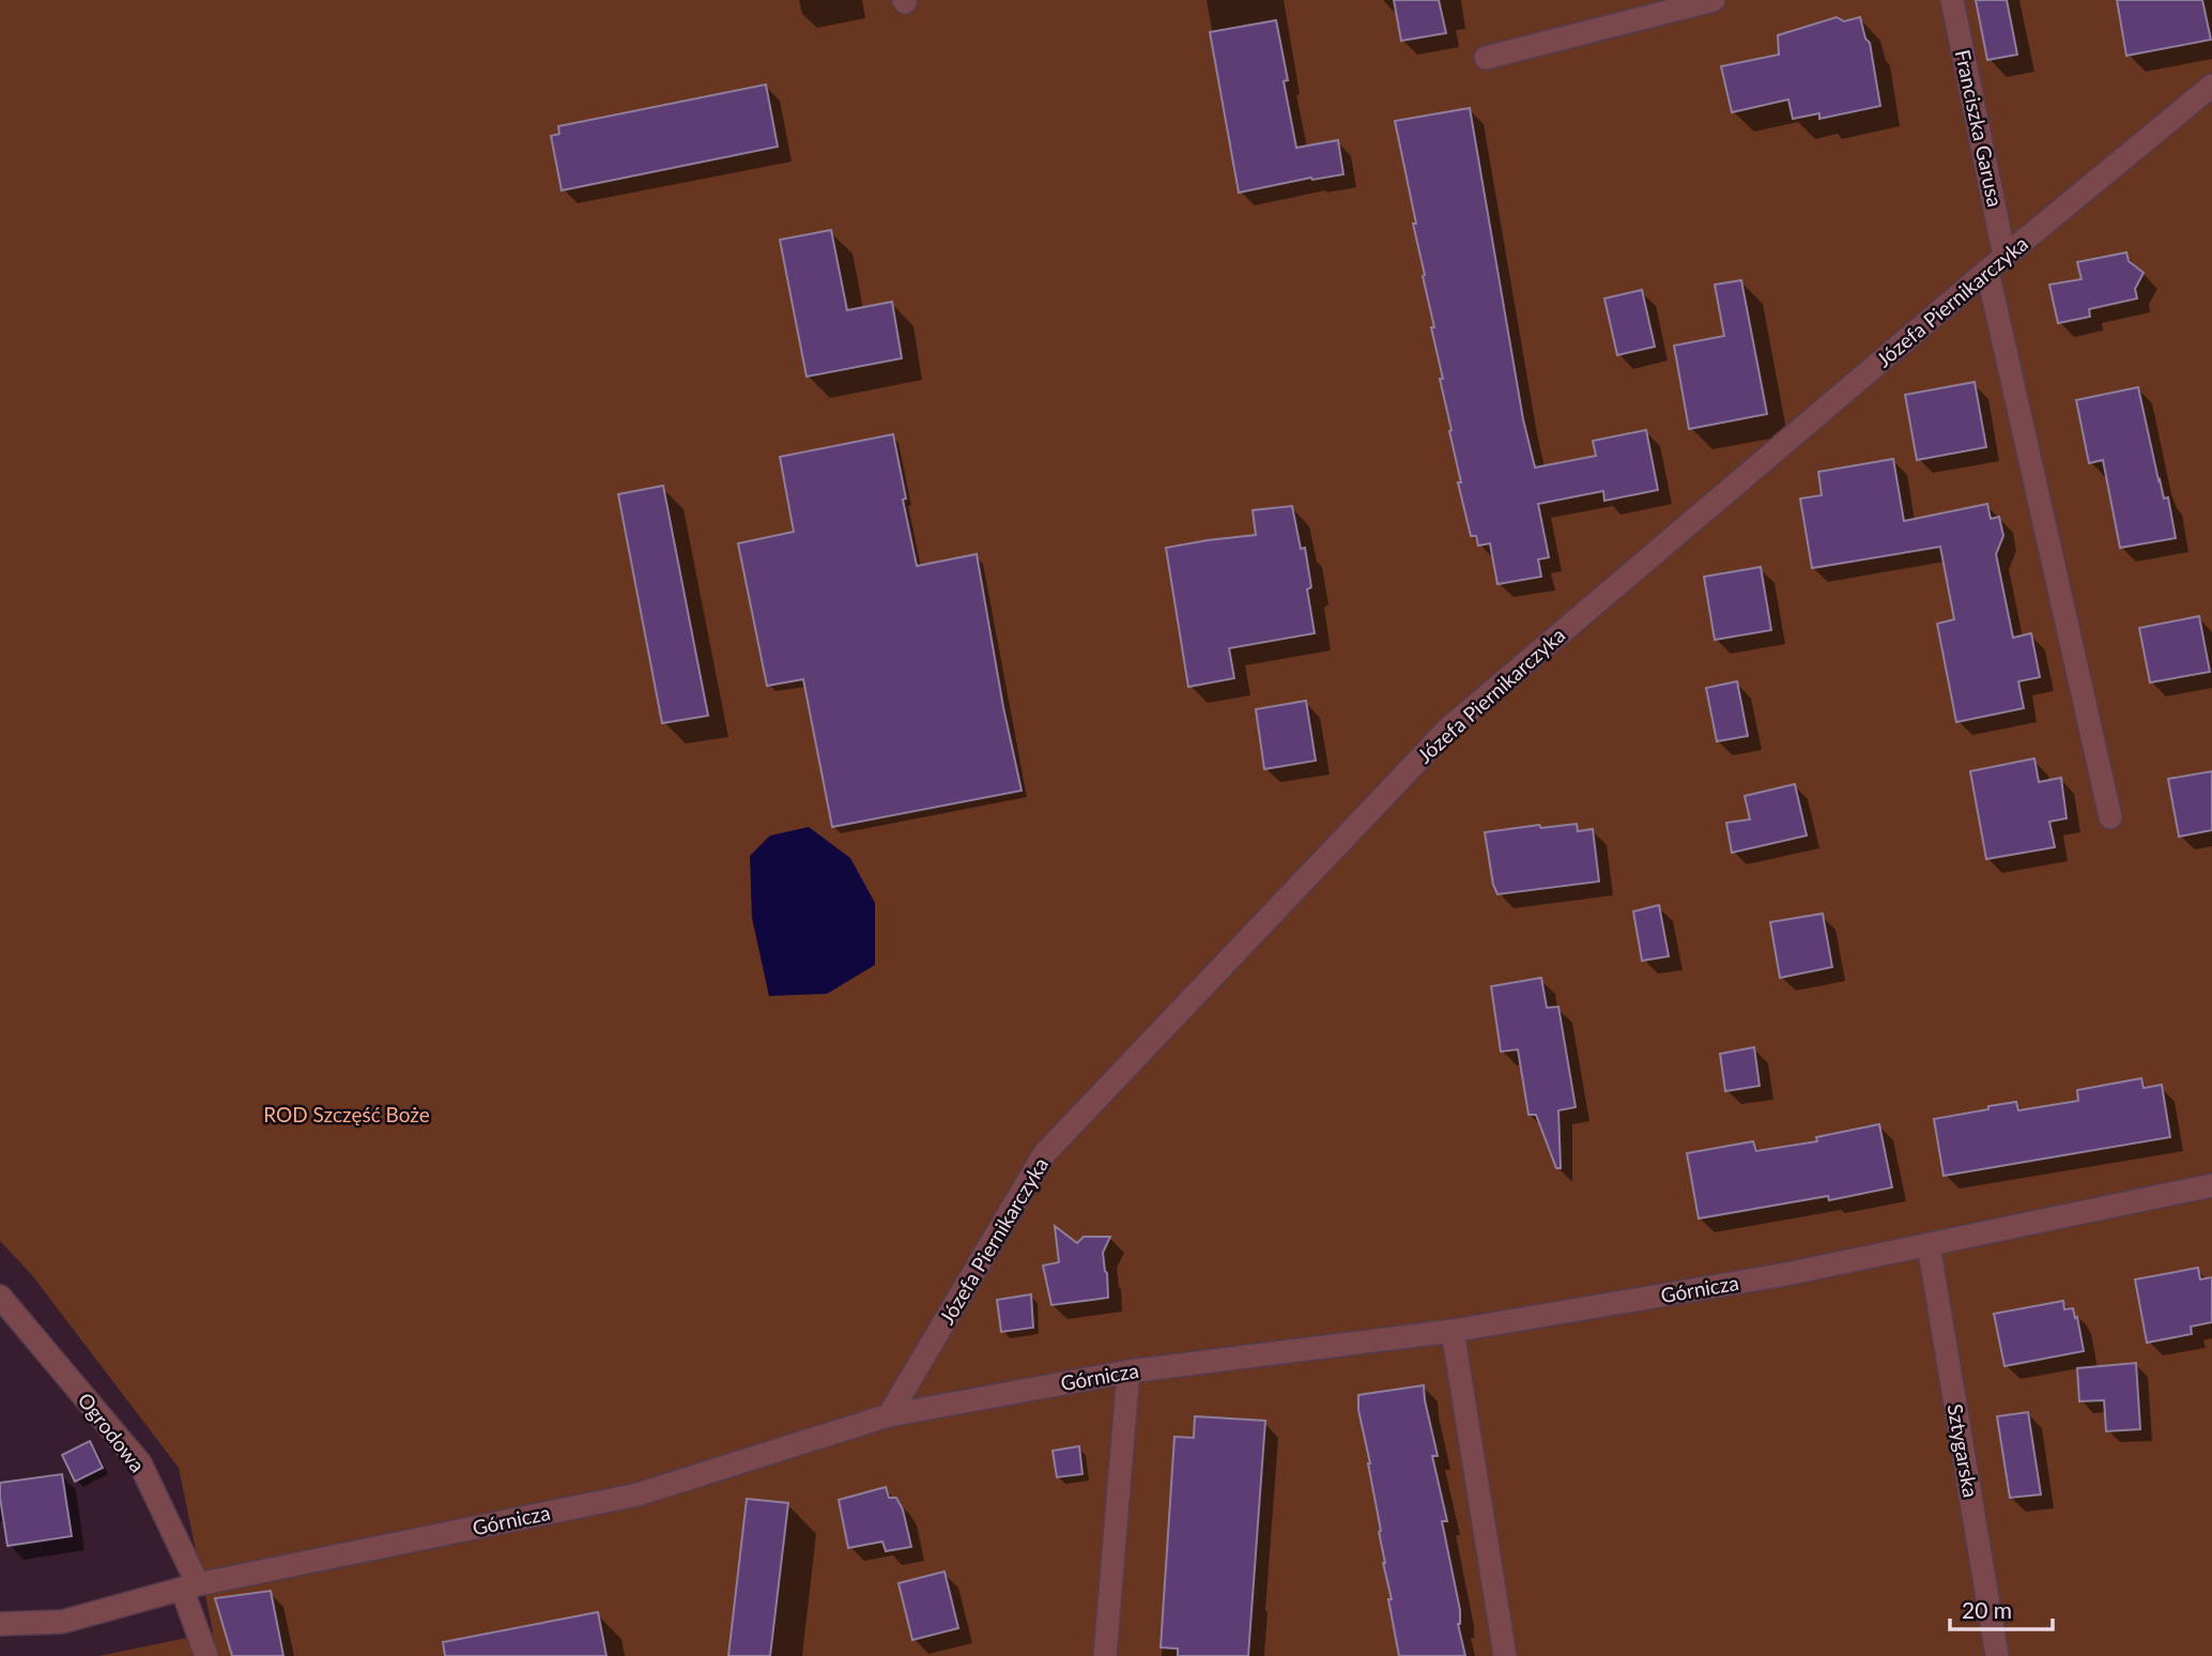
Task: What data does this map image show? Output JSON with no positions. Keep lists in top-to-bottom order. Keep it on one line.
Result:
{"streets":{"street":["Franciszka Garusa","Józefa Piernikarczyka","Górnicza","Ogrodowa","Sztygarska"]},"crossings":[["Franciszka Garusa","Józefa Piernikarczyka"],["Józefa Piernikarczyka","Górnicza"],["Górnicza","Ogrodowa"],["Górnicza","Sztygarska"]],"parks":["ROD Szczęść Boże"],"scale_bar":"20 m"}
